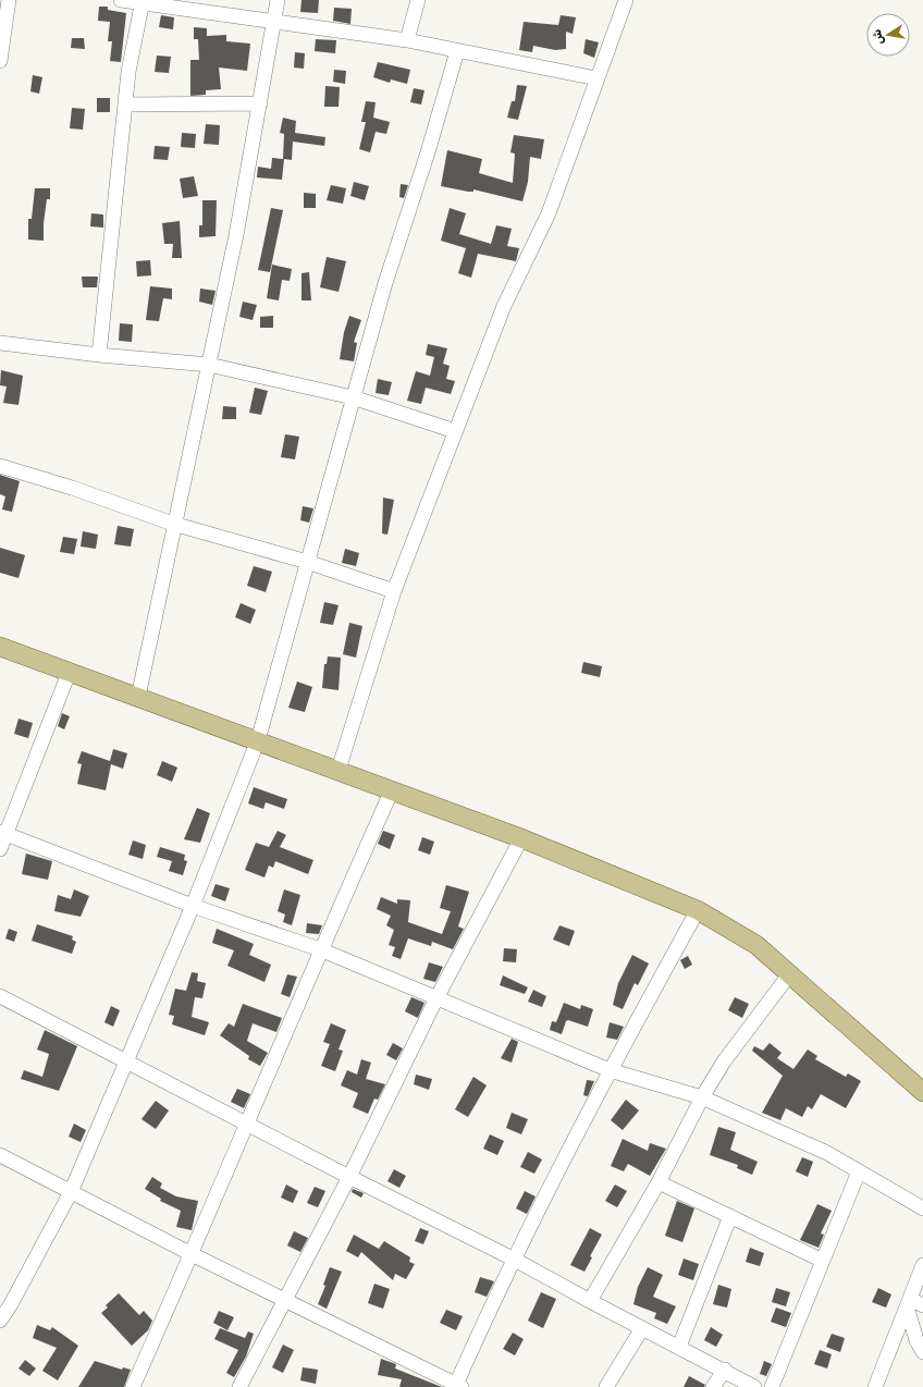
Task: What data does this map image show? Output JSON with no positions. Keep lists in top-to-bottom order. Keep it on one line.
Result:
{"north":"left"}
